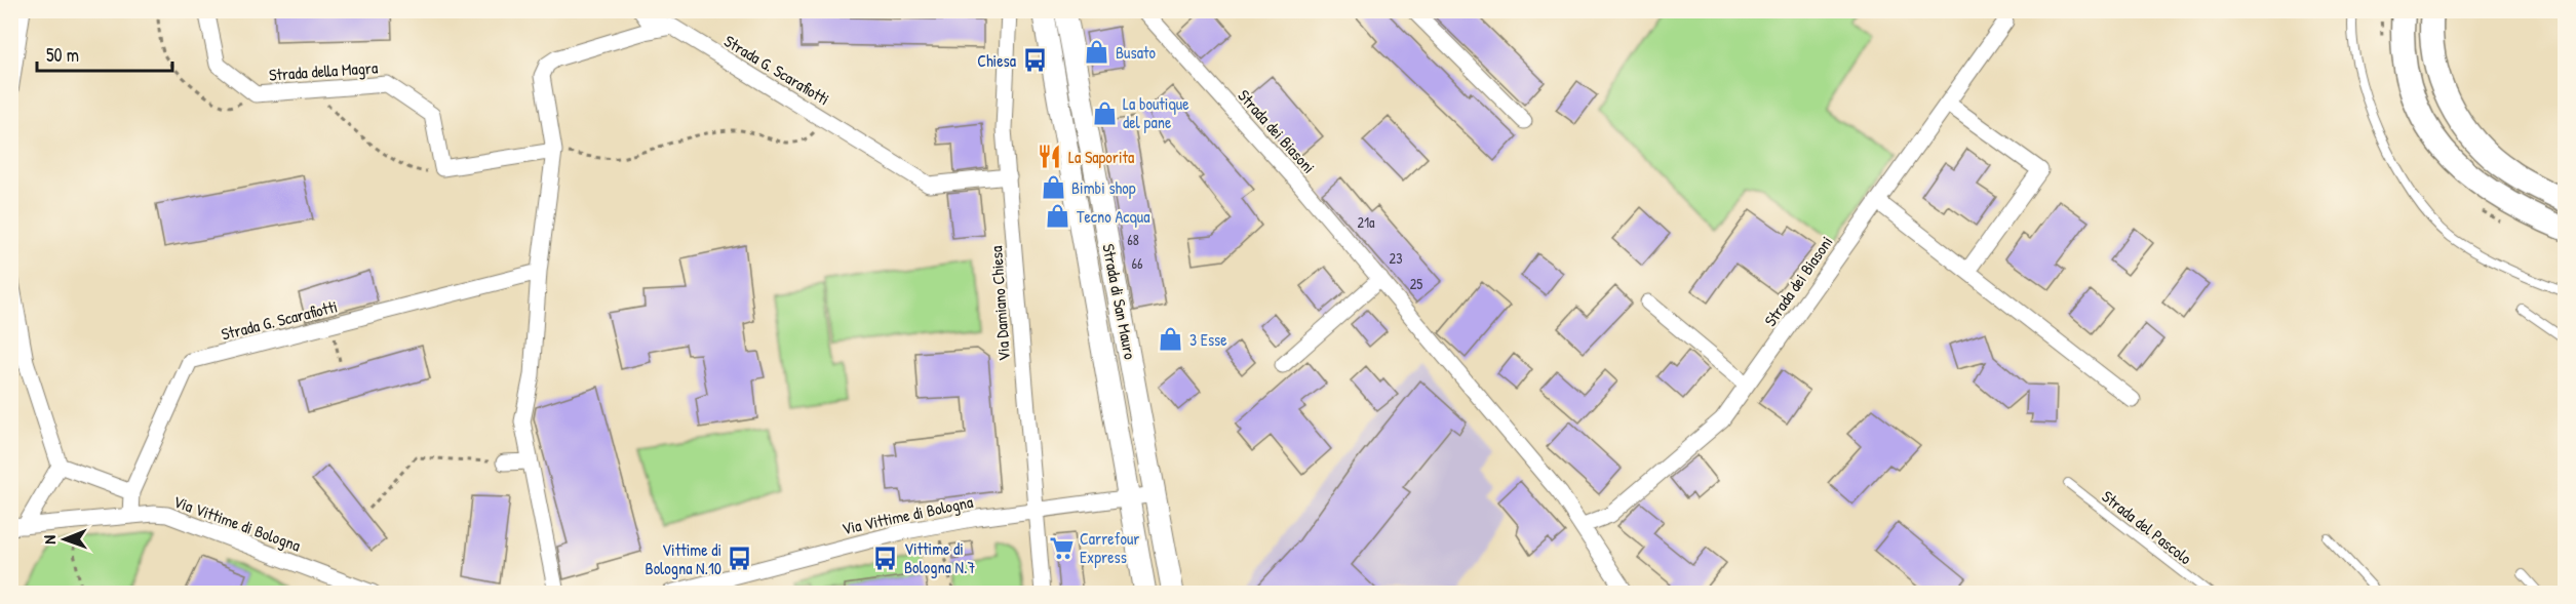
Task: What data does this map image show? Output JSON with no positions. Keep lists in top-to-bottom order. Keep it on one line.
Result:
{"streets":{"main road":["Strada di San Mauro"],"street":["Strada G. Scarafiotti","Strada della Magra","Strada dei Biasoni","Via Damiano Chiesa","Via Vittime di Bologna"],"lane":["Strada del Pascolo"]},"crossings":[["Strada G. Scarafiotti","Via Damiano Chiesa"],["Strada G. Scarafiotti","Via Vittime di Bologna"],["Strada di San Mauro","Via Vittime di Bologna"],["Via Damiano Chiesa","Via Vittime di Bologna"]],"places":{"shop":["Busato","La boutique del pane","Bimbi shop","Tecno Acqua","3 Esse"],"bus stop":["Chiesa","Vittime di Bologna N.7","Vittime di Bologna N.10"],"restaurant":["La Saporita"],"supermarket":["Carrefour Express"]},"house_numbers":["21a","68","23","66","25"],"scale_bar":"50 m","north":"left"}
